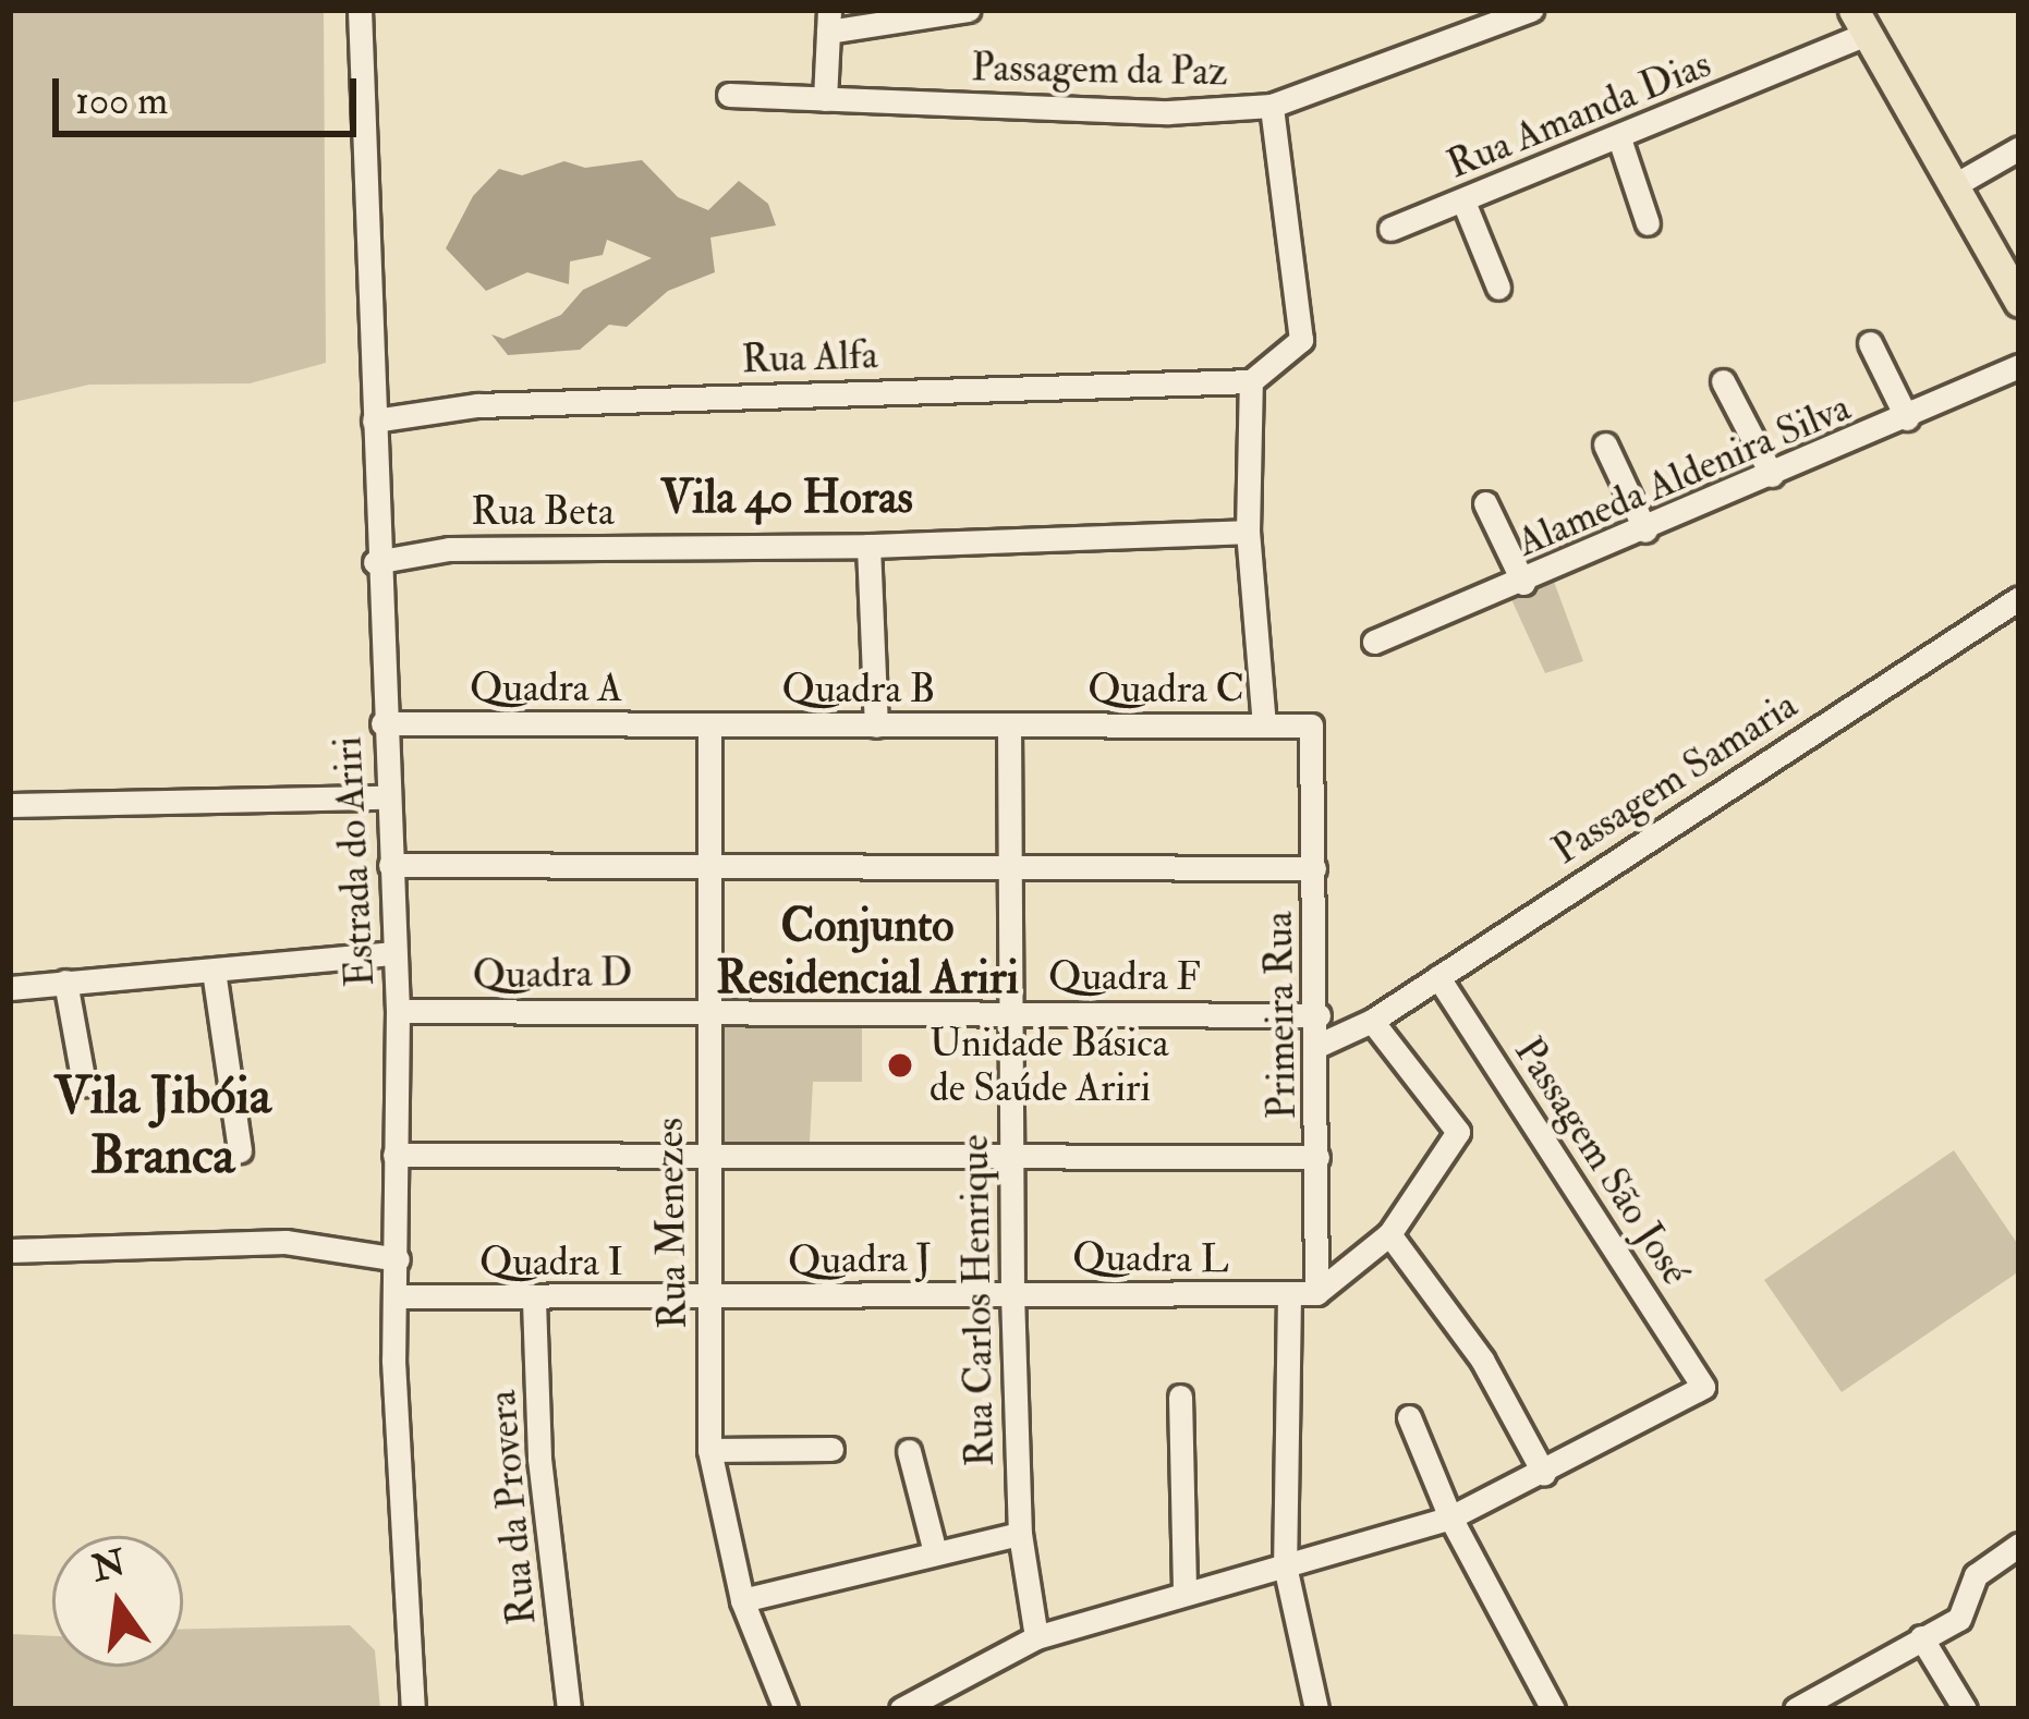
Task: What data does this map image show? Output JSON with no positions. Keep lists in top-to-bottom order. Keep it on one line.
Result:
{"streets":{"street":["Passagem da Paz","Rua Amanda Dias","Rua Alfa","Alameda Aldenira Silva","Rua Beta","Quadra A","Quadra B","Quadra C","Passagem Samaria","Estrada do Ariri","Quadra D","Quadra F","Primeira Rua","Passagem São José","Rua Menezes","Quadra L","Quadra J","Quadra I","Rua Carlos Henrique","Rua da Provera"]},"crossings":[["Rua Alfa","Estrada do Ariri"],["Rua Beta","Estrada do Ariri"],["Quadra A","Quadra B"],["Quadra A","Estrada do Ariri"],["Quadra A","Rua Menezes"],["Quadra B","Quadra C"],["Quadra B","Rua Menezes"],["Quadra B","Rua Carlos Henrique"],["Quadra C","Primeira Rua"],["Quadra C","Rua Carlos Henrique"],["Passagem Samaria","Primeira Rua"],["Passagem Samaria","Passagem São José"],["Estrada do Ariri","Quadra D"],["Estrada do Ariri","Quadra I"],["Quadra D","Quadra F"],["Quadra D","Rua Menezes"],["Quadra D","Rua Carlos Henrique"],["Quadra F","Primeira Rua"],["Quadra F","Rua Carlos Henrique"],["Rua Menezes","Quadra J"],["Rua Menezes","Quadra I"],["Quadra L","Quadra J"],["Quadra L","Rua Carlos Henrique"],["Quadra J","Quadra I"],["Quadra J","Rua Carlos Henrique"],["Quadra I","Rua da Provera"]],"districts":["Vila 40 Horas","Conjunto Residencial Ariri","Vila Jibóia Branca"],"places":["Unidade Básica de Saúde Ariri"],"scale_bar":"100 m","north":"top"}
